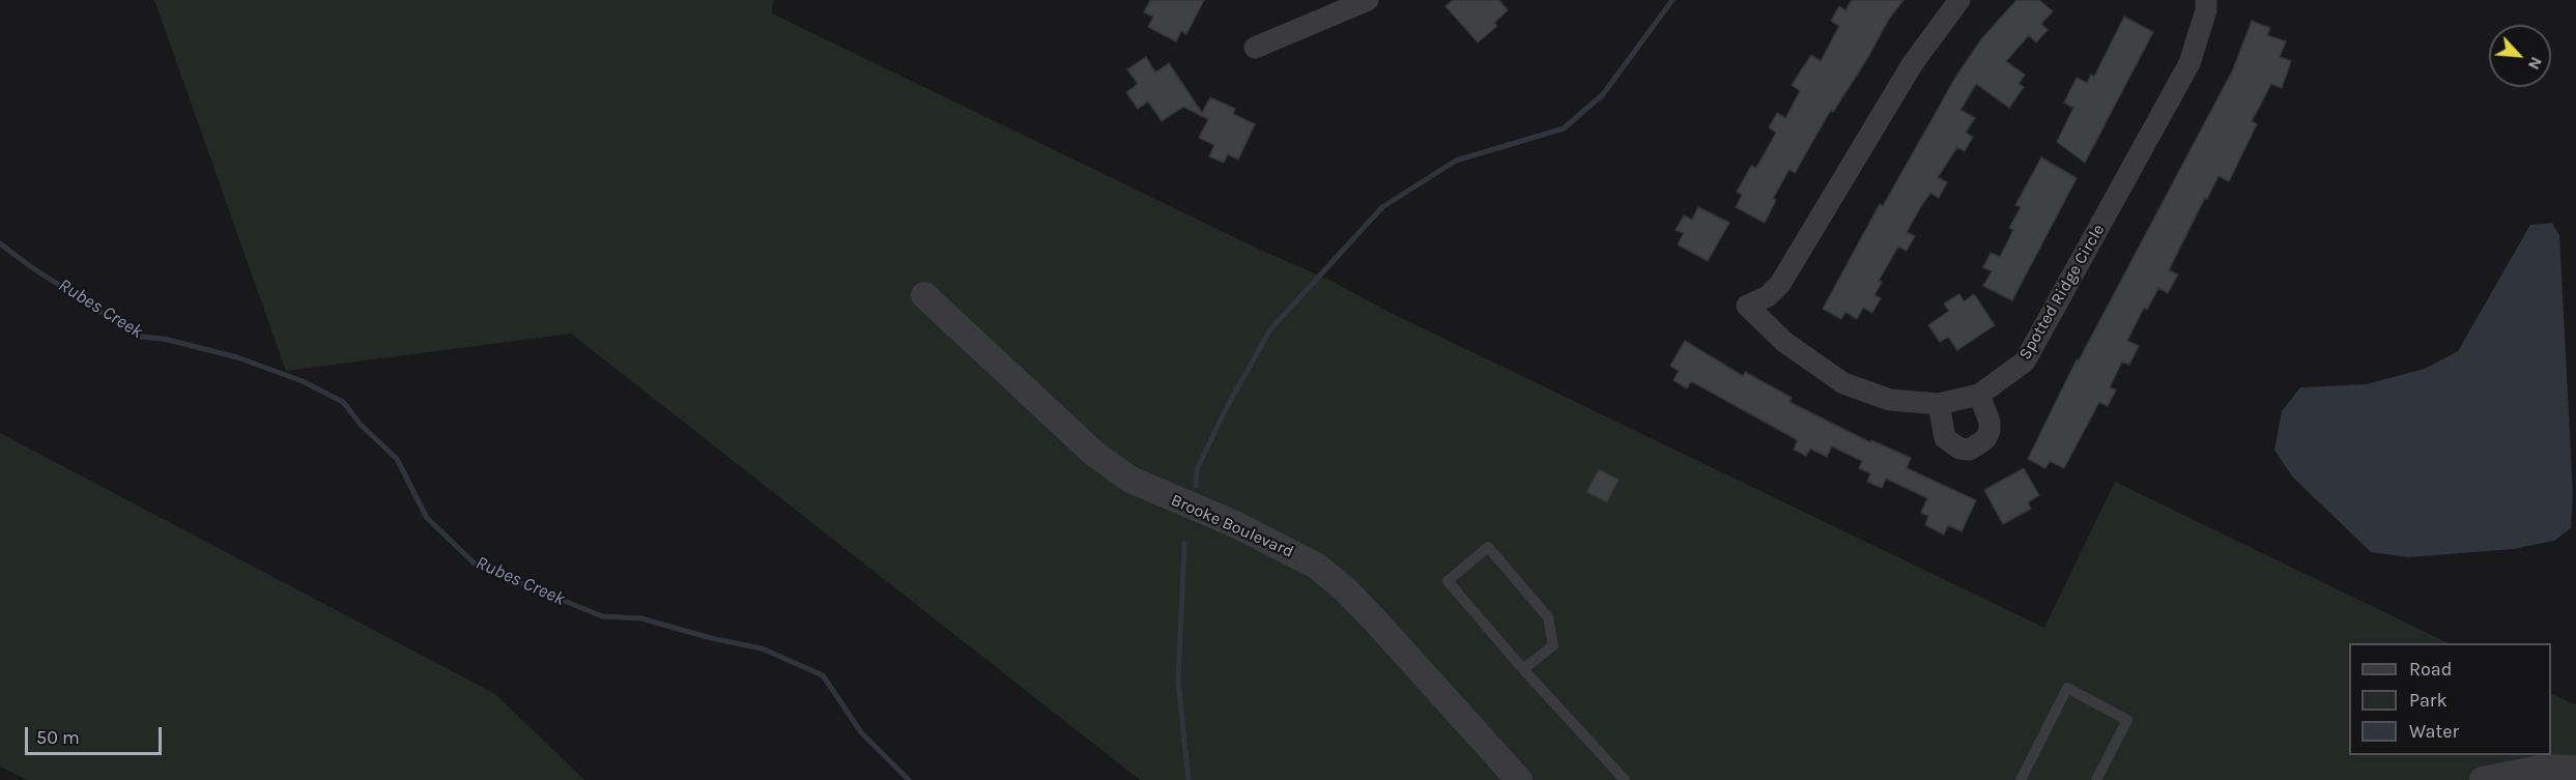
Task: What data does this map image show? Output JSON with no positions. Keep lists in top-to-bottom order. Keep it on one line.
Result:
{"streets":{"street":["Spotted Ridge Circle","Brooke Boulevard"]},"water":["Rubes Creek"],"legend":["Road","Park","Water"],"scale_bar":"50 m","north":"bottom right"}
